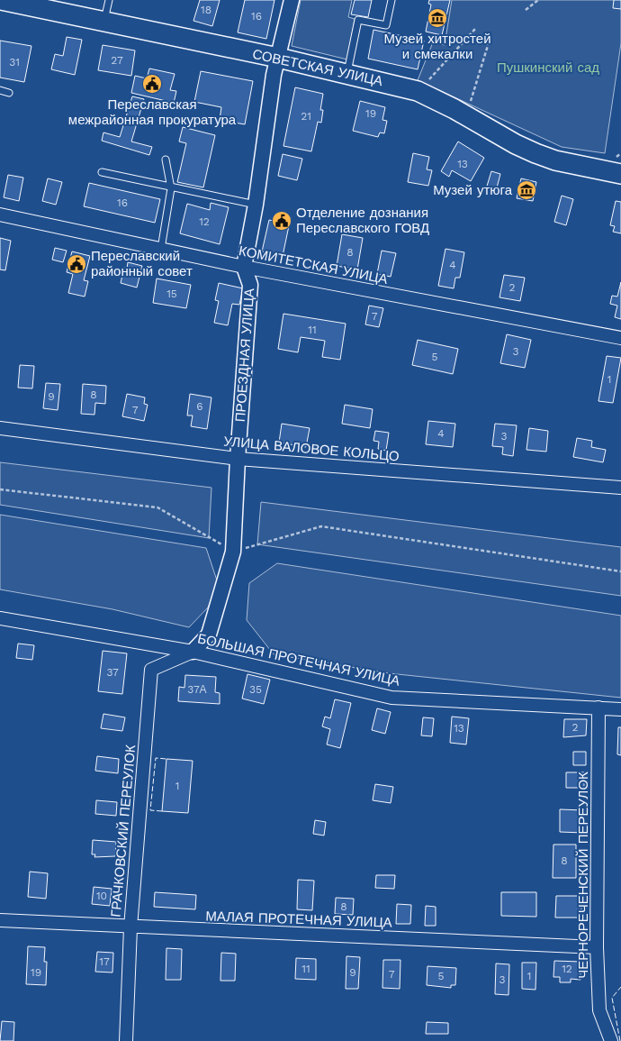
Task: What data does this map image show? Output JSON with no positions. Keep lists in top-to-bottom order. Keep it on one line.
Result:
{"streets":{"main road":["СОВЕТСКАЯ УЛИЦА"],"street":["КОМИТЕТСКАЯ УЛИЦА","ПРОЕЗДНАЯ УЛИЦА","УЛИЦА ВАЛОВОЕ КОЛЬЦО","БОЛЬШАЯ ПРОТЕЧНАЯ УЛИЦА","ГРАЧКОВСКИЙ ПЕРЕУЛОК","ЧЕРНОРЕЧЕНСКИЙ ПЕРЕУЛОК","МАЛАЯ ПРОТЕЧНАЯ УЛИЦА"]},"crossings":[["СОВЕТСКАЯ УЛИЦА","ПРОЕЗДНАЯ УЛИЦА"],["КОМИТЕТСКАЯ УЛИЦА","ПРОЕЗДНАЯ УЛИЦА"],["ПРОЕЗДНАЯ УЛИЦА","УЛИЦА ВАЛОВОЕ КОЛЬЦО"],["ПРОЕЗДНАЯ УЛИЦА","БОЛЬШАЯ ПРОТЕЧНАЯ УЛИЦА"],["ПРОЕЗДНАЯ УЛИЦА","ГРАЧКОВСКИЙ ПЕРЕУЛОК"],["БОЛЬШАЯ ПРОТЕЧНАЯ УЛИЦА","ГРАЧКОВСКИЙ ПЕРЕУЛОК"],["БОЛЬШАЯ ПРОТЕЧНАЯ УЛИЦА","ЧЕРНОРЕЧЕНСКИЙ ПЕРЕУЛОК"],["ГРАЧКОВСКИЙ ПЕРЕУЛОК","МАЛАЯ ПРОТЕЧНАЯ УЛИЦА"],["ЧЕРНОРЕЧЕНСКИЙ ПЕРЕУЛОК","МАЛАЯ ПРОТЕЧНАЯ УЛИЦА"]],"parks":["Пушкинский сад"],"places":{"museum":["Музей хитростей и смекалки","Музей утюга"],"public building":["Переславская межрайонная прокуратура","Отделение дознания Переславского ГОВД","Переславский районный совет"]},"house_numbers":["18","16","27","31","19","21","13","16","12","8","4","2","15","7","11","3","5","1","8","9","6","7","4","3","37","37А","35","2","13","1","8","10","8","17","11","12","19","9","7","5","1","3"]}
